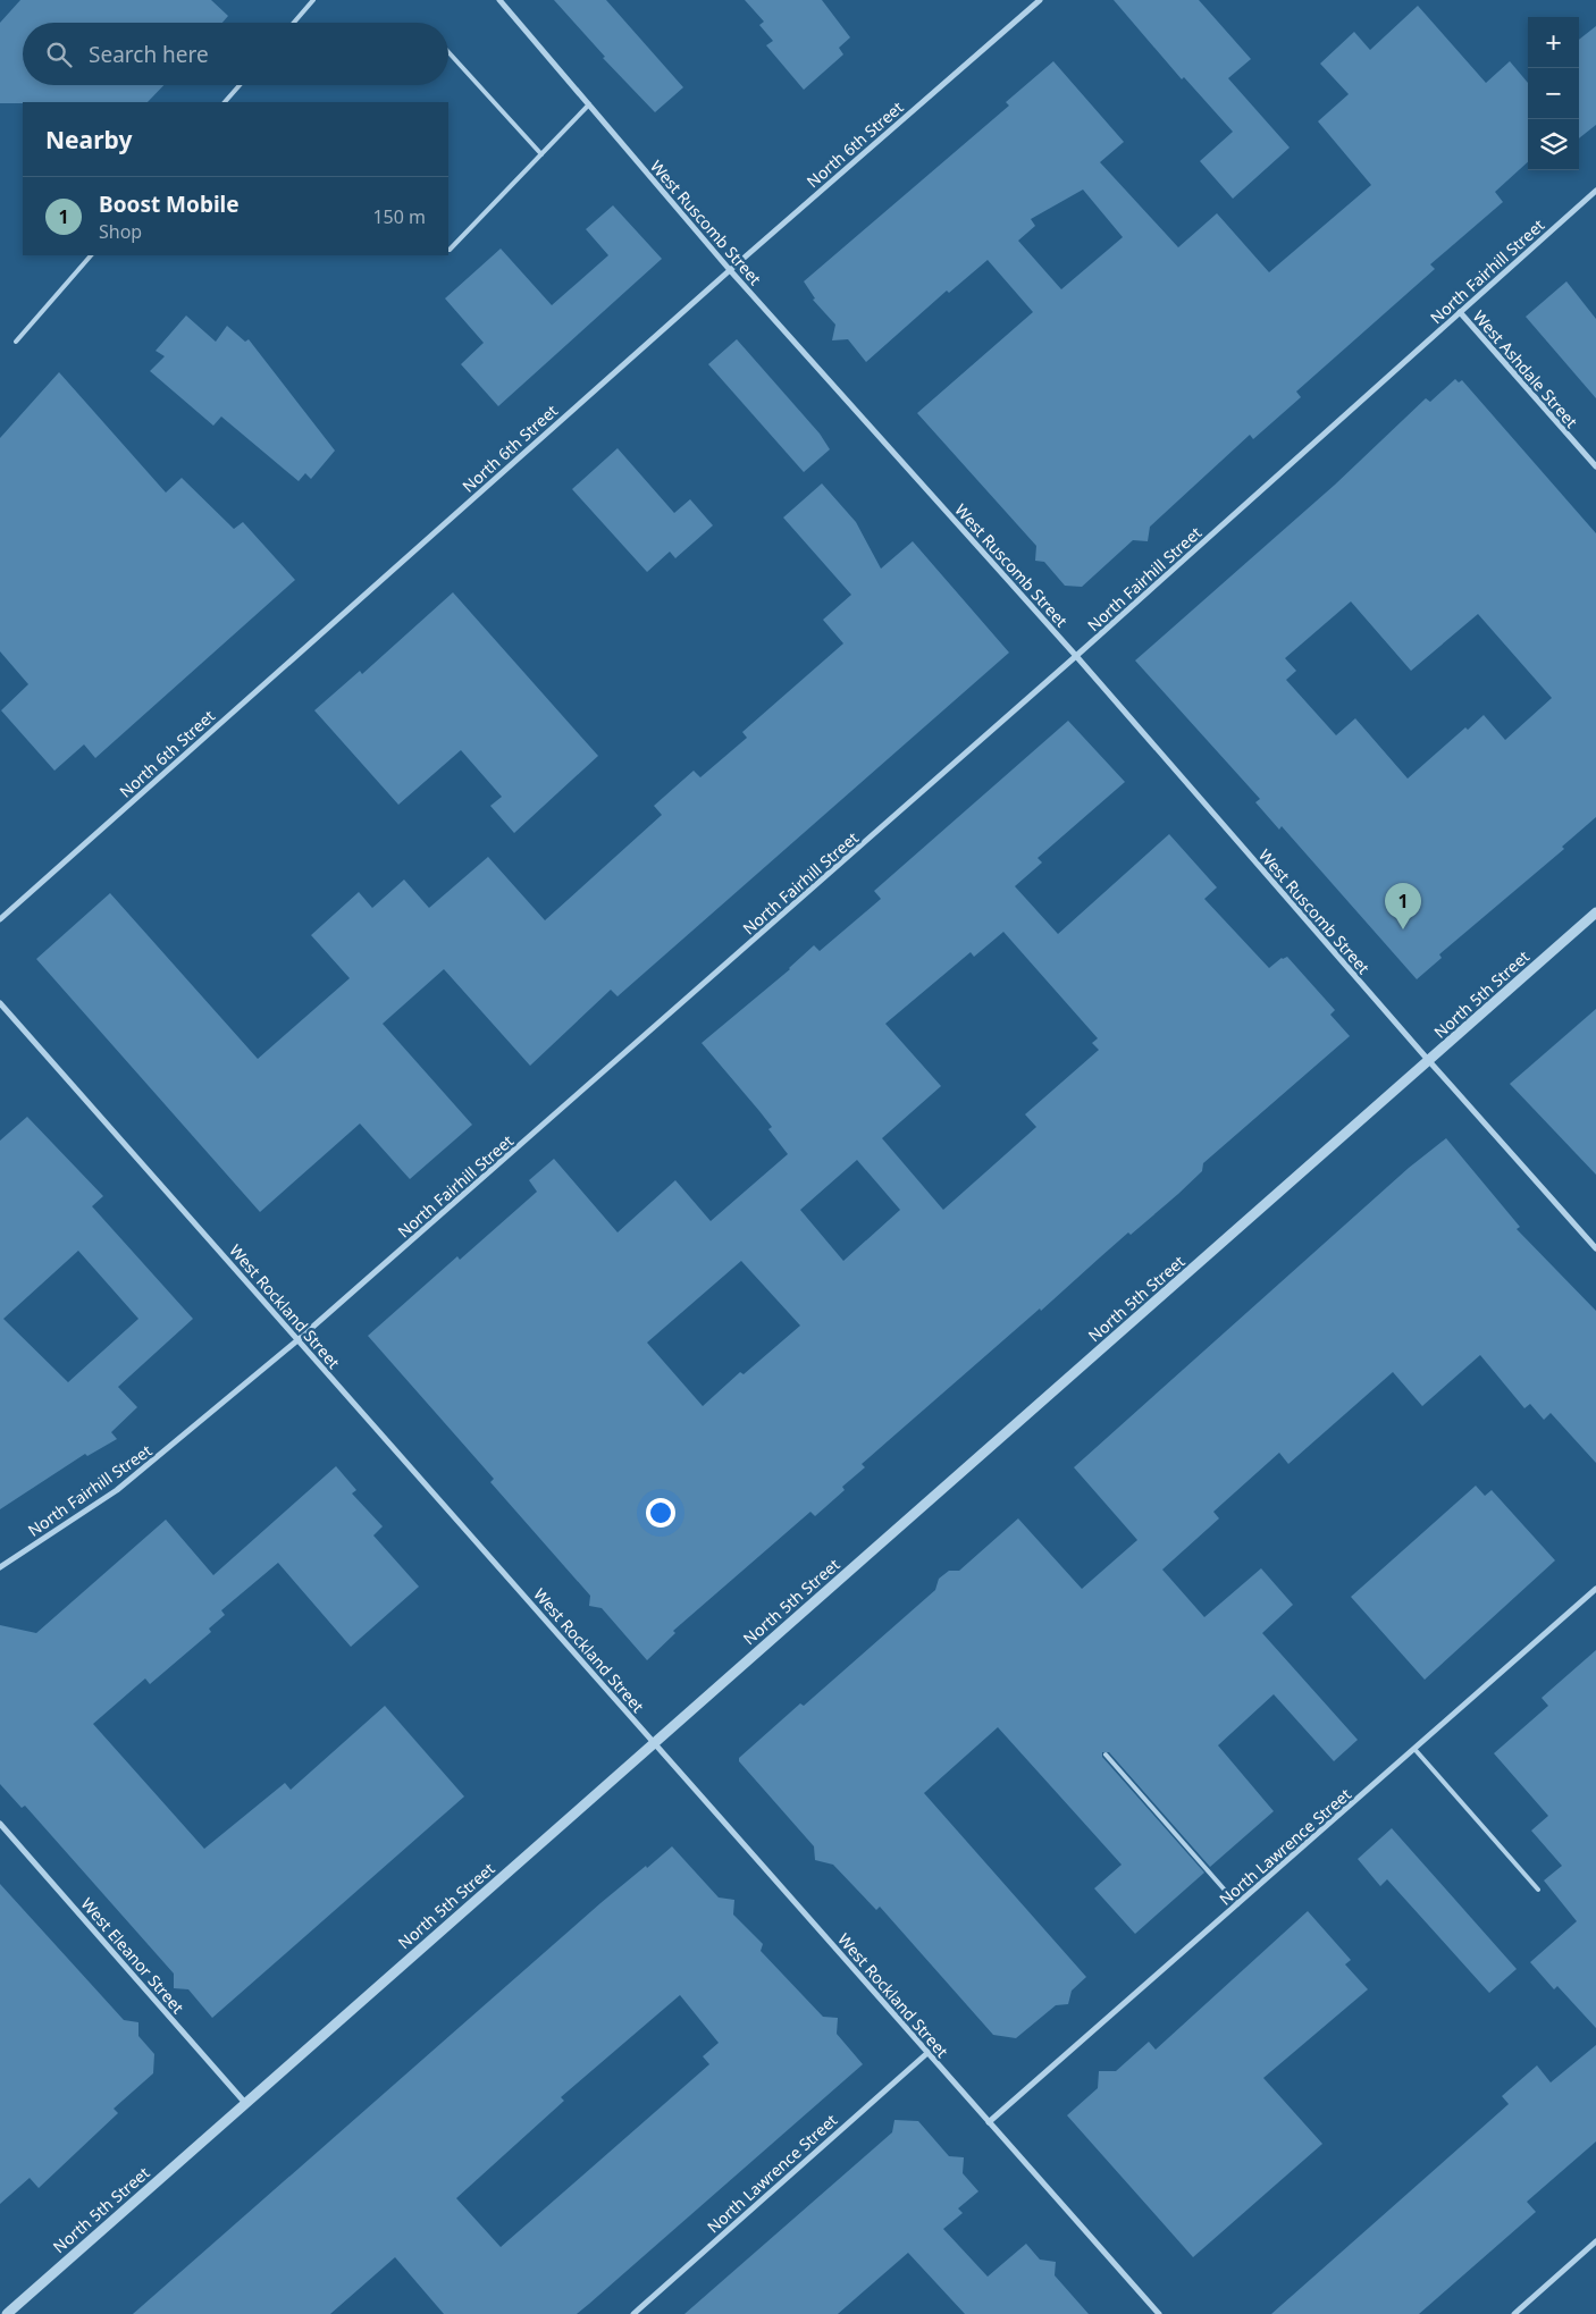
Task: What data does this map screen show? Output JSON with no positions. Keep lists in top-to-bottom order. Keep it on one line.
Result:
{"streets":{"street":["North 6th Street","West Ruscomb Street","North Fairhill Street","West Ashdale Street","North 5th Street","West Rockland Street","North Lawrence Street","West Eleanor Street"]},"crossings":[["North 6th Street","West Ruscomb Street"],["West Ruscomb Street","North Fairhill Street"],["West Ruscomb Street","North 5th Street"],["North Fairhill Street","West Ashdale Street"],["North Fairhill Street","West Rockland Street"],["North 5th Street","West Rockland Street"],["North 5th Street","West Eleanor Street"],["West Rockland Street","North Lawrence Street"]],"page":{"map_buttons":["+","−"],"search":"Search here","heading":"Nearby","list":[{"mark":"1","name":"Boost Mobile","note":"Shop","value":"150 m"}],"pins":"1"}}
